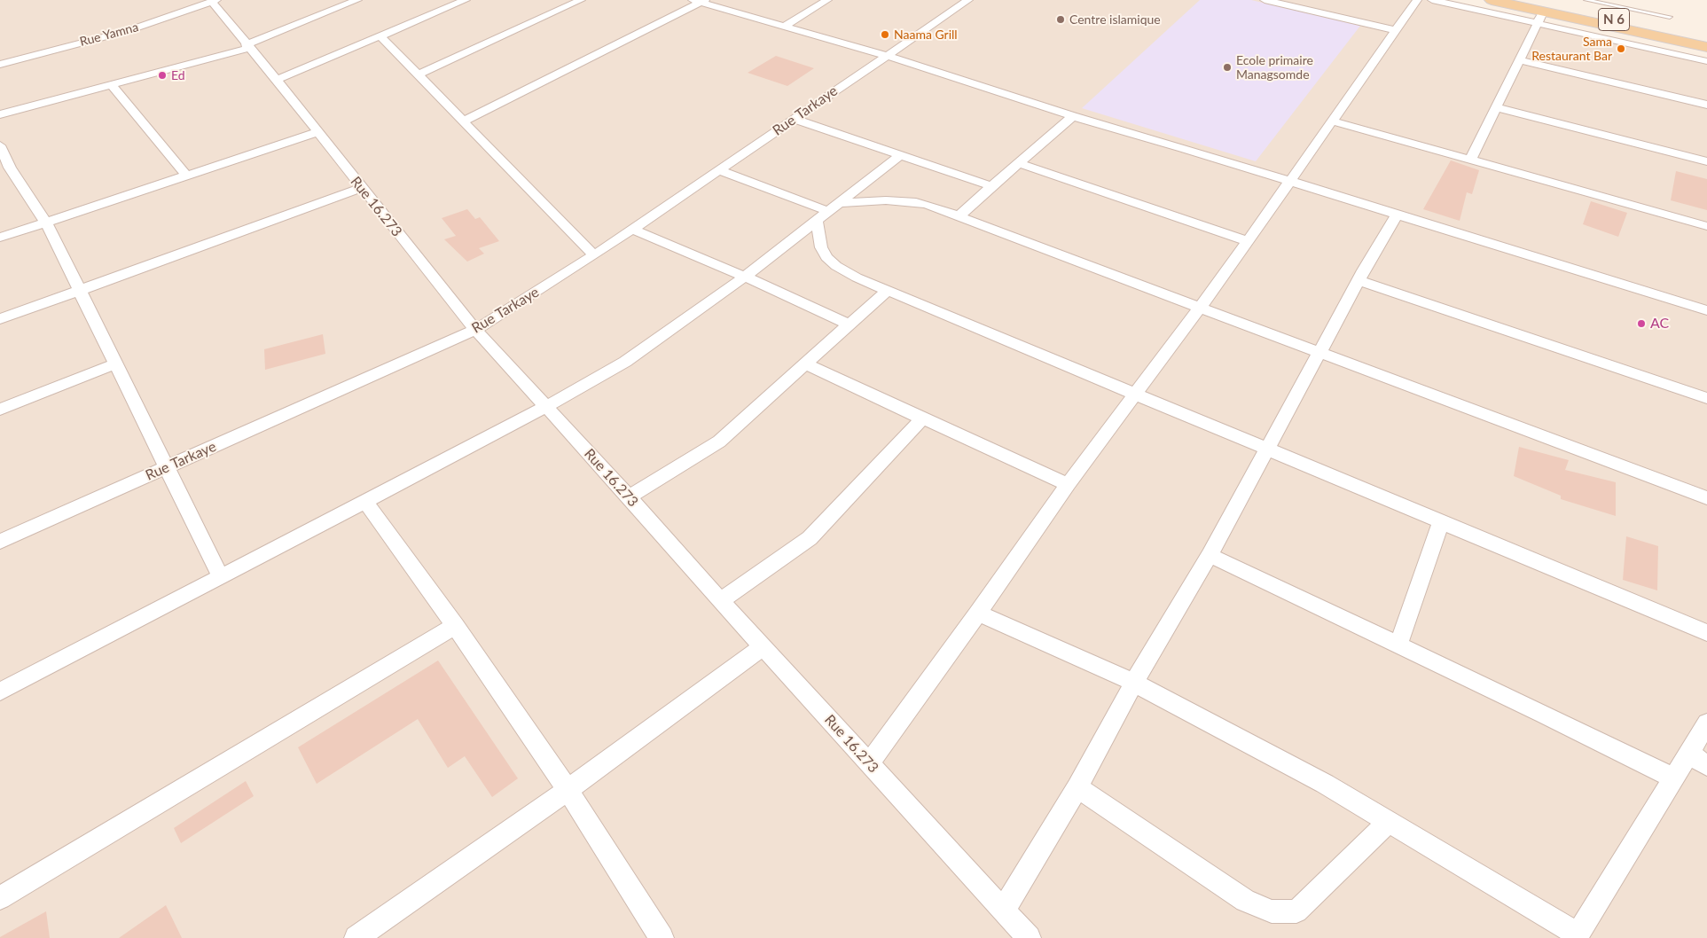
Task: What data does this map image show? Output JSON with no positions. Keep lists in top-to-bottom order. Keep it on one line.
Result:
{"streets":{"main road":["N 6"],"street":["Rue Yamna","Rue Tarkaye","Rue 16.273"]},"crossings":[["Rue Yamna","Rue 16.273"],["Rue Tarkaye","Rue 16.273"]],"places":["Centre islamique","Naama Grill","Sama Restaurant Bar","Ecole primaire Managsomde","Ed","AC"]}
